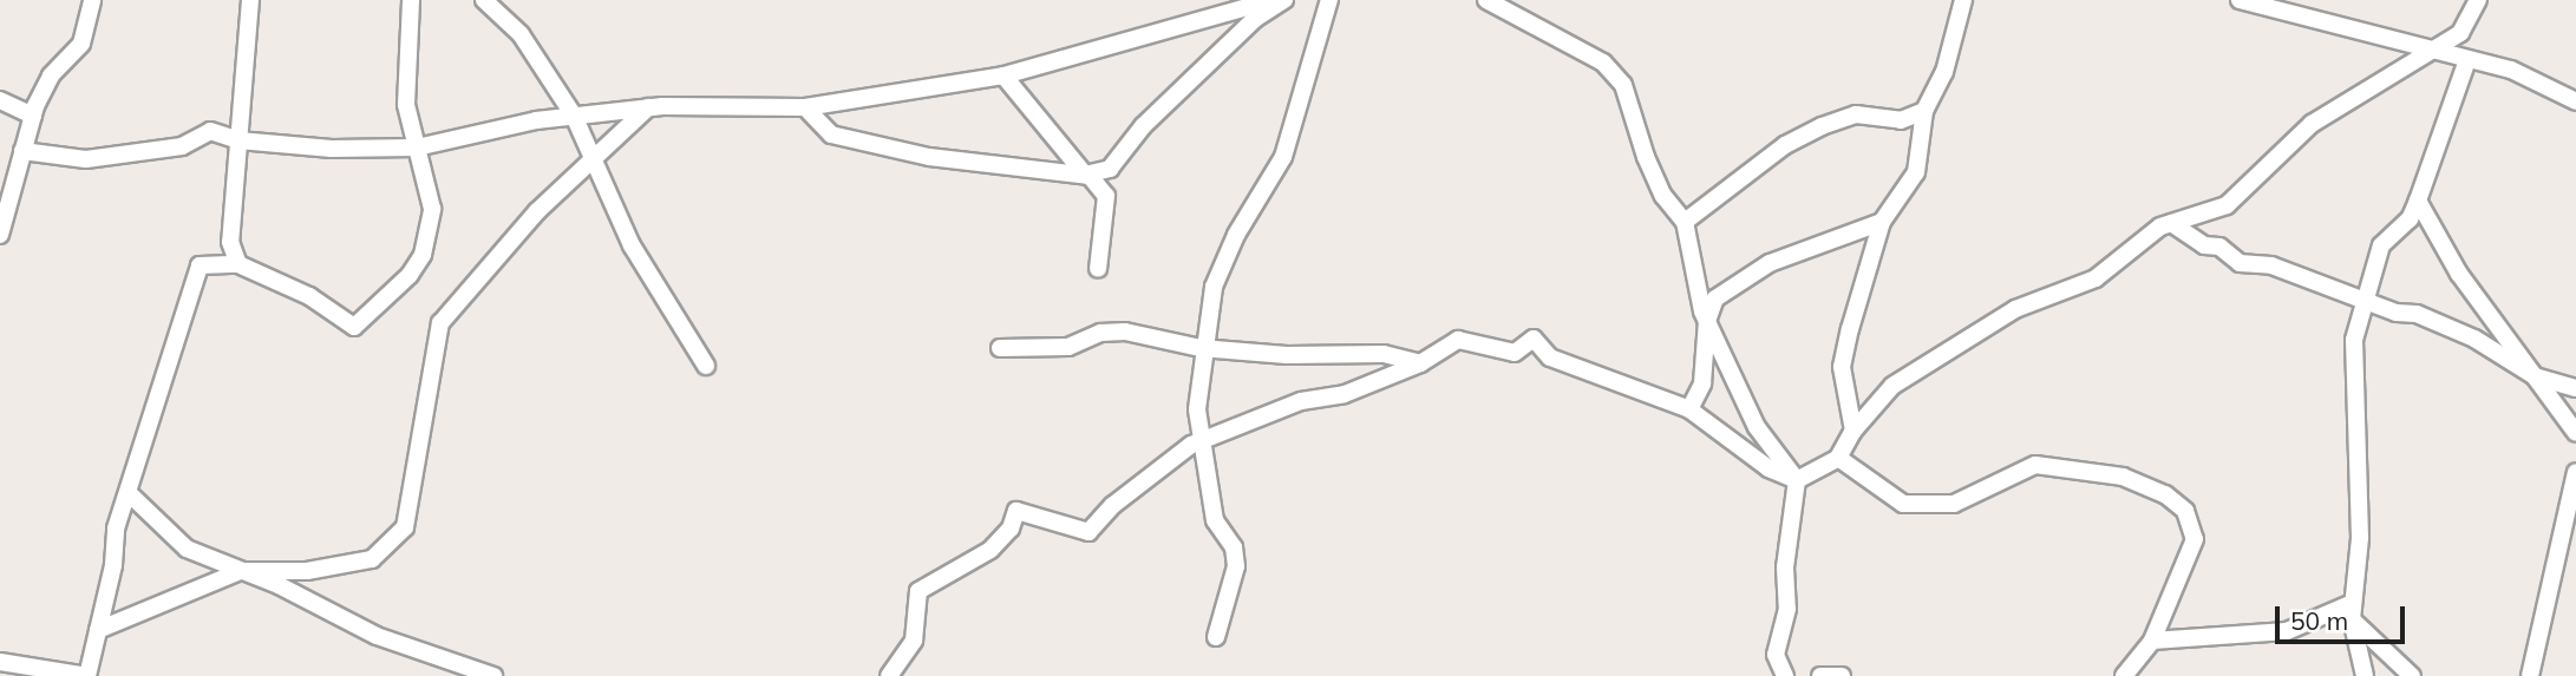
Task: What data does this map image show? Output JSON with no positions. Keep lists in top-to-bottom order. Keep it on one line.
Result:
{"scale_bar":"50 m"}
